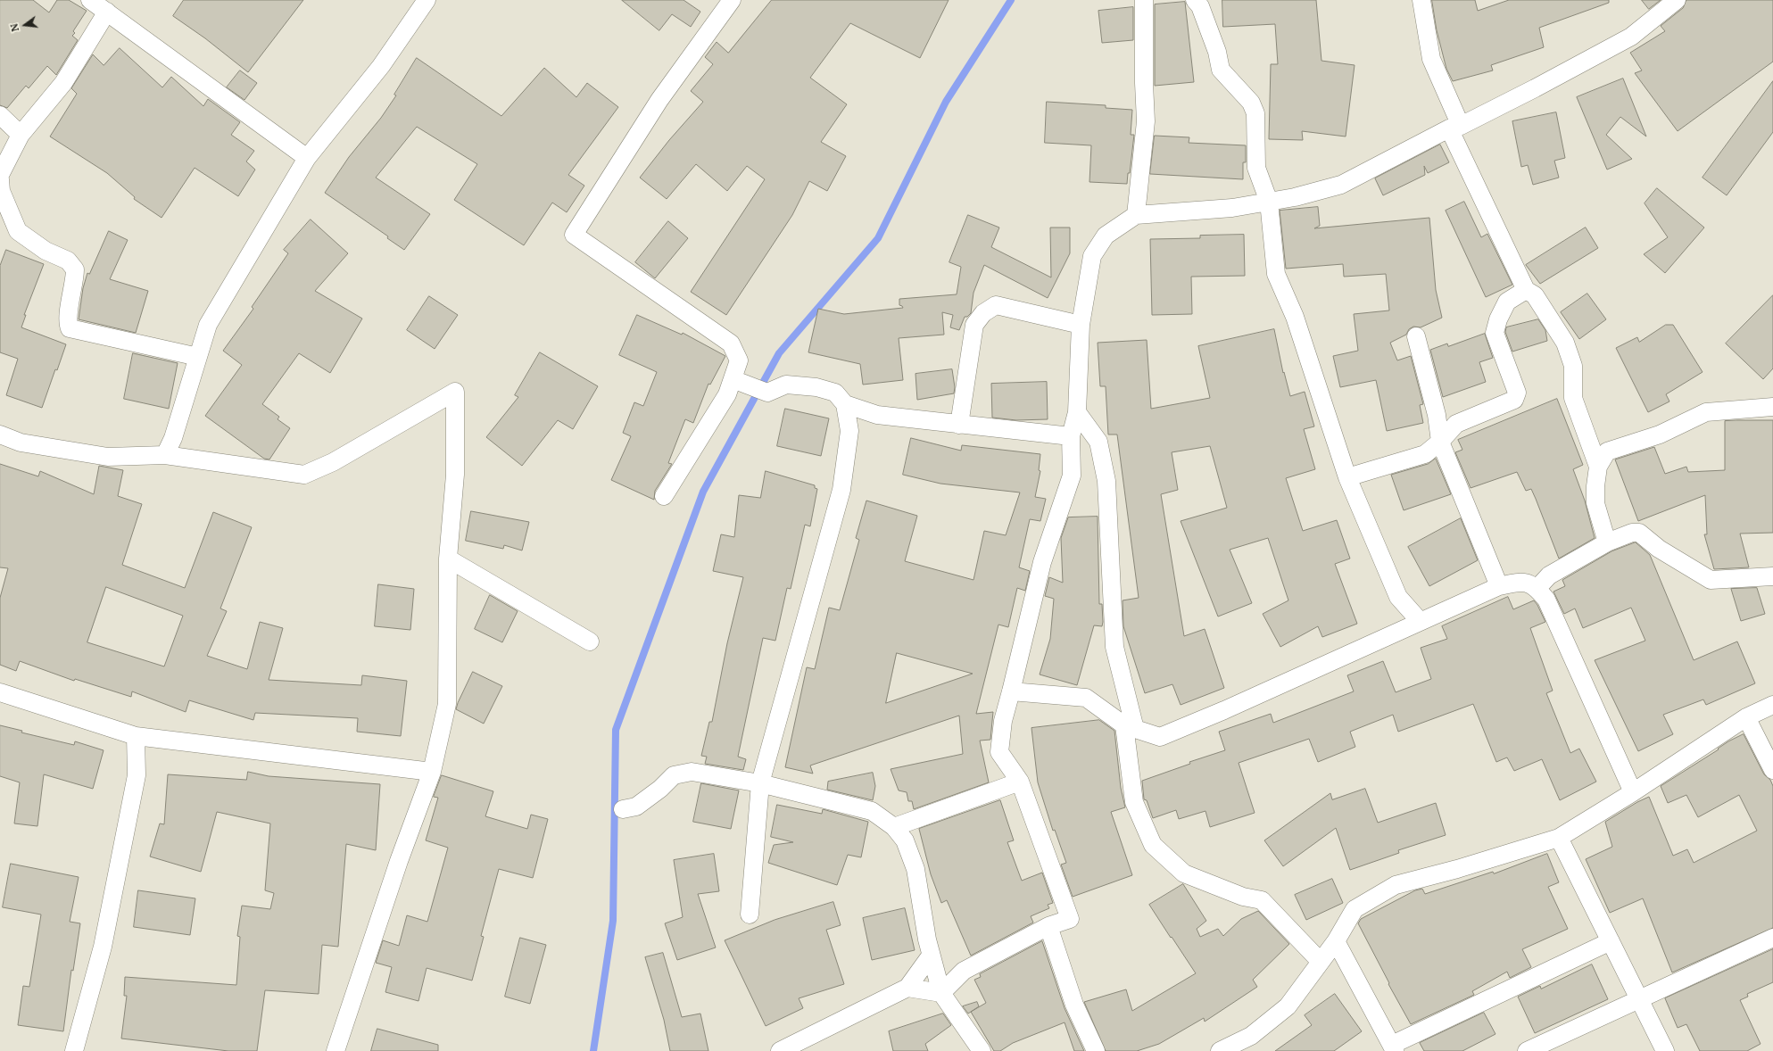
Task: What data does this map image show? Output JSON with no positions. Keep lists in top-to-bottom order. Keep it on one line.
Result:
{"north":"left"}
